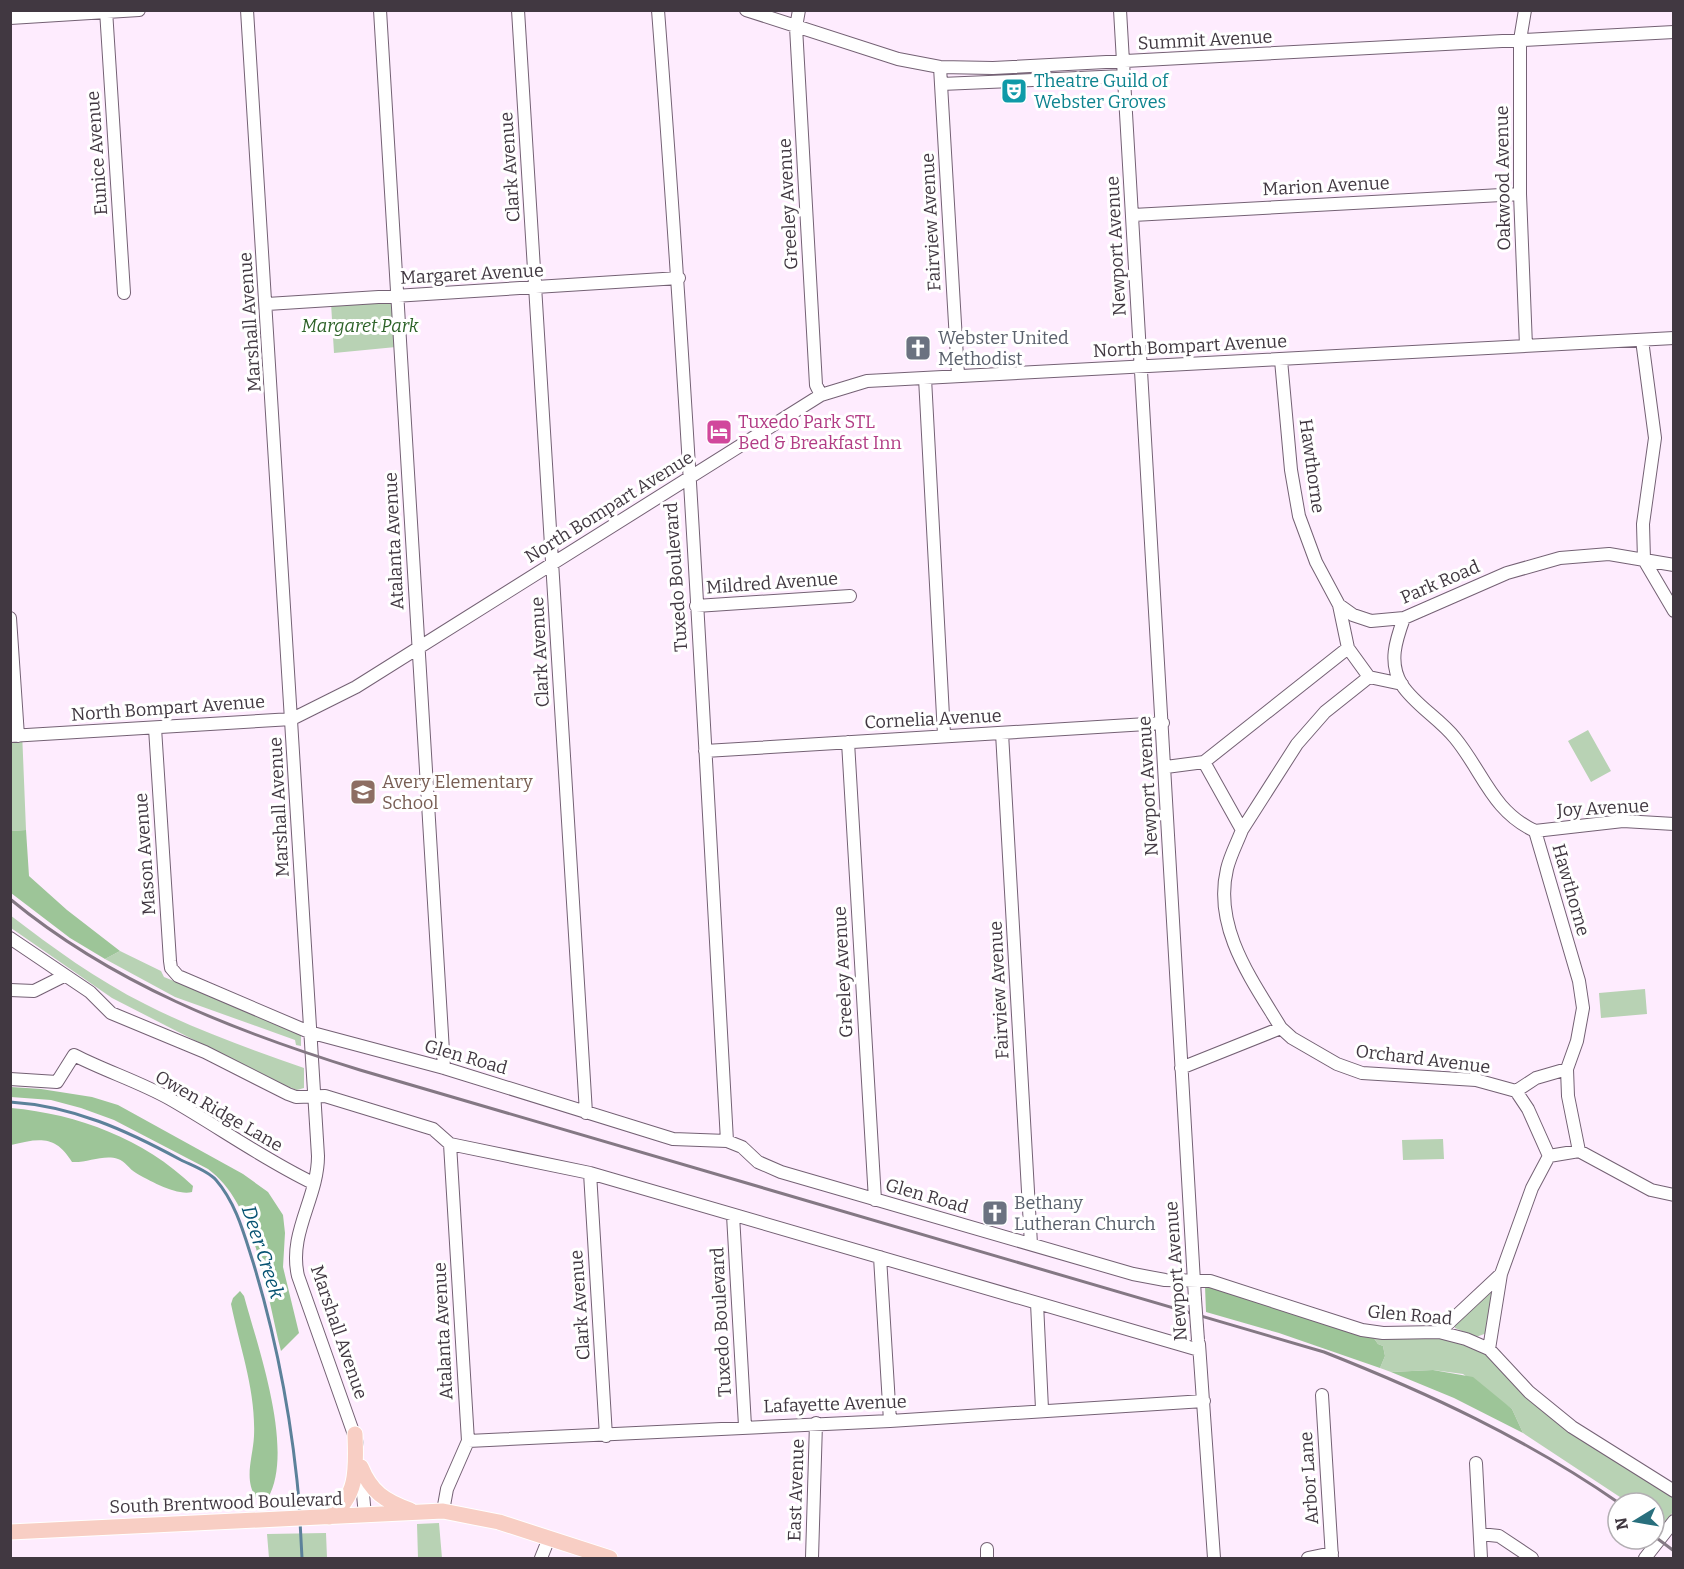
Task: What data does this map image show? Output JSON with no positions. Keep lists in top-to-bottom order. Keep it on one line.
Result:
{"streets":{"main road":["South Brentwood Boulevard"],"street":["Summit Avenue","Eunice Avenue","Clark Avenue","Oakwood Avenue","Marion Avenue","Greeley Avenue","Fairview Avenue","Newport Avenue","Margaret Avenue","Marshall Avenue","North Bompart Avenue","Hawthorne","Atalanta Avenue","Tuxedo Boulevard","Park Road","Mildred Avenue","Cornelia Avenue","Joy Avenue","Mason Avenue","Glen Road","Orchard Avenue","Owen Ridge Lane","Lafayette Avenue","Arbor Lane","East Avenue"]},"crossings":[["Summit Avenue","Oakwood Avenue"],["Summit Avenue","Greeley Avenue"],["Summit Avenue","Fairview Avenue"],["Summit Avenue","Newport Avenue"],["Clark Avenue","Margaret Avenue"],["Clark Avenue","North Bompart Avenue"],["Clark Avenue","Glen Road"],["Clark Avenue","Lafayette Avenue"],["Oakwood Avenue","Marion Avenue"],["Oakwood Avenue","North Bompart Avenue"],["Marion Avenue","Newport Avenue"],["Greeley Avenue","North Bompart Avenue"],["Greeley Avenue","Cornelia Avenue"],["Greeley Avenue","Glen Road"],["Fairview Avenue","North Bompart Avenue"],["Fairview Avenue","Cornelia Avenue"],["Fairview Avenue","Glen Road"],["Newport Avenue","North Bompart Avenue"],["Newport Avenue","Cornelia Avenue"],["Newport Avenue","Glen Road"],["Newport Avenue","Lafayette Avenue"],["Margaret Avenue","Marshall Avenue"],["Margaret Avenue","Atalanta Avenue"],["Margaret Avenue","Tuxedo Boulevard"],["Marshall Avenue","North Bompart Avenue"],["Marshall Avenue","Glen Road"],["Marshall Avenue","Owen Ridge Lane"],["Marshall Avenue","South Brentwood Boulevard"],["North Bompart Avenue","Hawthorne"],["North Bompart Avenue","Atalanta Avenue"],["North Bompart Avenue","Tuxedo Boulevard"],["North Bompart Avenue","Mason Avenue"],["Hawthorne","Park Road"],["Hawthorne","Joy Avenue"],["Atalanta Avenue","Glen Road"],["Atalanta Avenue","Lafayette Avenue"],["Atalanta Avenue","South Brentwood Boulevard"],["Tuxedo Boulevard","Mildred Avenue"],["Tuxedo Boulevard","Cornelia Avenue"],["Tuxedo Boulevard","Glen Road"],["Tuxedo Boulevard","Lafayette Avenue"],["Mason Avenue","Glen Road"],["Lafayette Avenue","East Avenue"]],"water":["Deer Creek"],"parks":["Margaret Park"],"places":{"theatre":["Theatre Guild of Webster Groves"],"church":["Webster United Methodist","Bethany Lutheran Church"],"hotel":["Tuxedo Park STL Bed & Breakfast Inn"],"school or university":["Avery Elementary School"]},"north":"left"}
